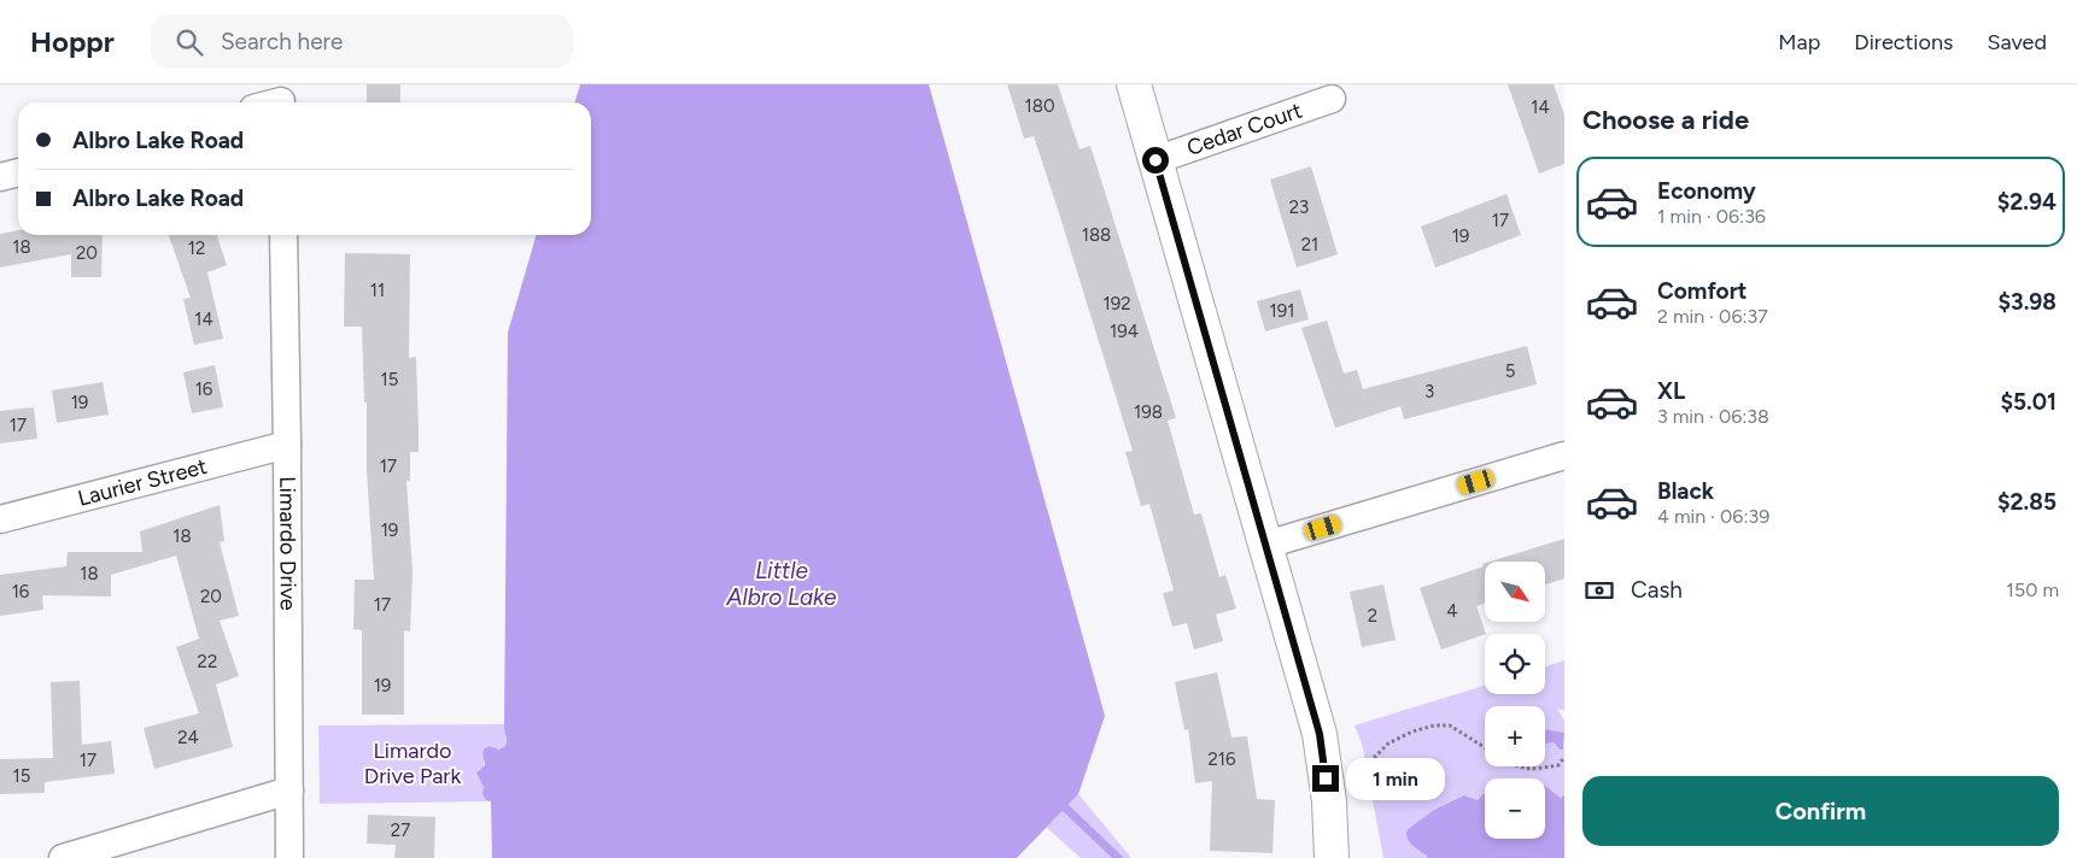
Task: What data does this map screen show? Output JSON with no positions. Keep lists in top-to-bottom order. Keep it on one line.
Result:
{"streets":{"street":["Cedar Court","Laurier Street","Limardo Drive"]},"crossings":[["Laurier Street","Limardo Drive"]],"water":["Little Albro Lake"],"parks":["Limardo Drive Park"],"house_numbers":["180","14","23","17","188","19","21","18","12","20","11","192","191","14","194","5","15","16","3","19","198","17","17","19","18","18","16","20","17","4","2","22","19","24","216","17","15","27"],"north":"bottom right","page":{"header":"Hoppr","search":"Search here","nav":["Map","Directions","Saved"],"heading":"Choose a ride","banner":["Albro Lake Road","Albro Lake Road"],"list":[{"name":"Economy","note":"1 min · 06:36","value":"$2.94"},{"name":"Comfort","note":"2 min · 06:37","value":"$3.98"},{"name":"XL","note":"3 min · 06:38","value":"$5.01"},{"name":"Black","note":"4 min · 06:39","value":"$2.85"}],"pay":["Cash","150 m"],"map_buttons":["+","−"],"bubble":"1 min","buttons":"Confirm"}}
